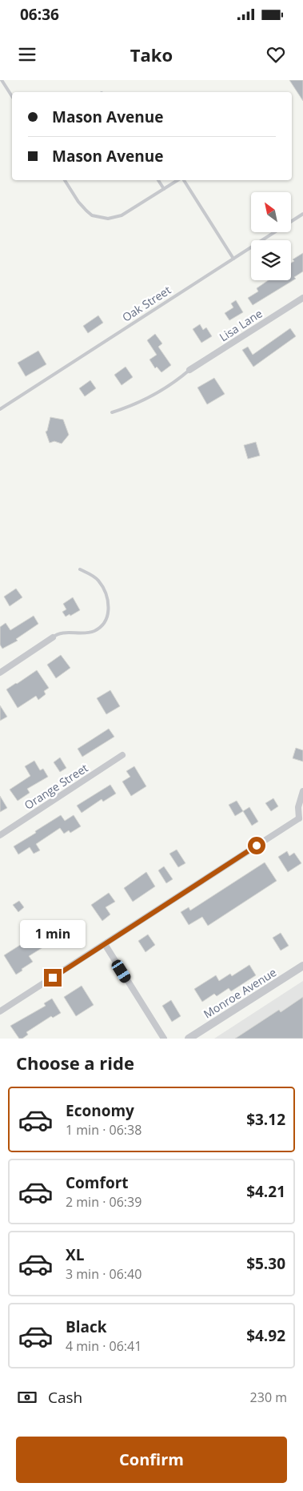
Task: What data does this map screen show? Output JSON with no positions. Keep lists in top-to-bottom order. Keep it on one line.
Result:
{"streets":{"street":["Lisa Lane","Orange Street","Monroe Avenue"],"lane":["Oak Street"]},"north":"top left","page":{"status":"06:36","header":"Tako","banner":["Mason Avenue","Mason Avenue"],"bubble":"1 min","heading":"Choose a ride","list":[{"name":"Economy","note":"1 min · 06:38","value":"$3.12"},{"name":"Comfort","note":"2 min · 06:39","value":"$4.21"},{"name":"XL","note":"3 min · 06:40","value":"$5.30"},{"name":"Black","note":"4 min · 06:41","value":"$4.92"}],"pay":["Cash","230 m"],"buttons":"Confirm"}}
